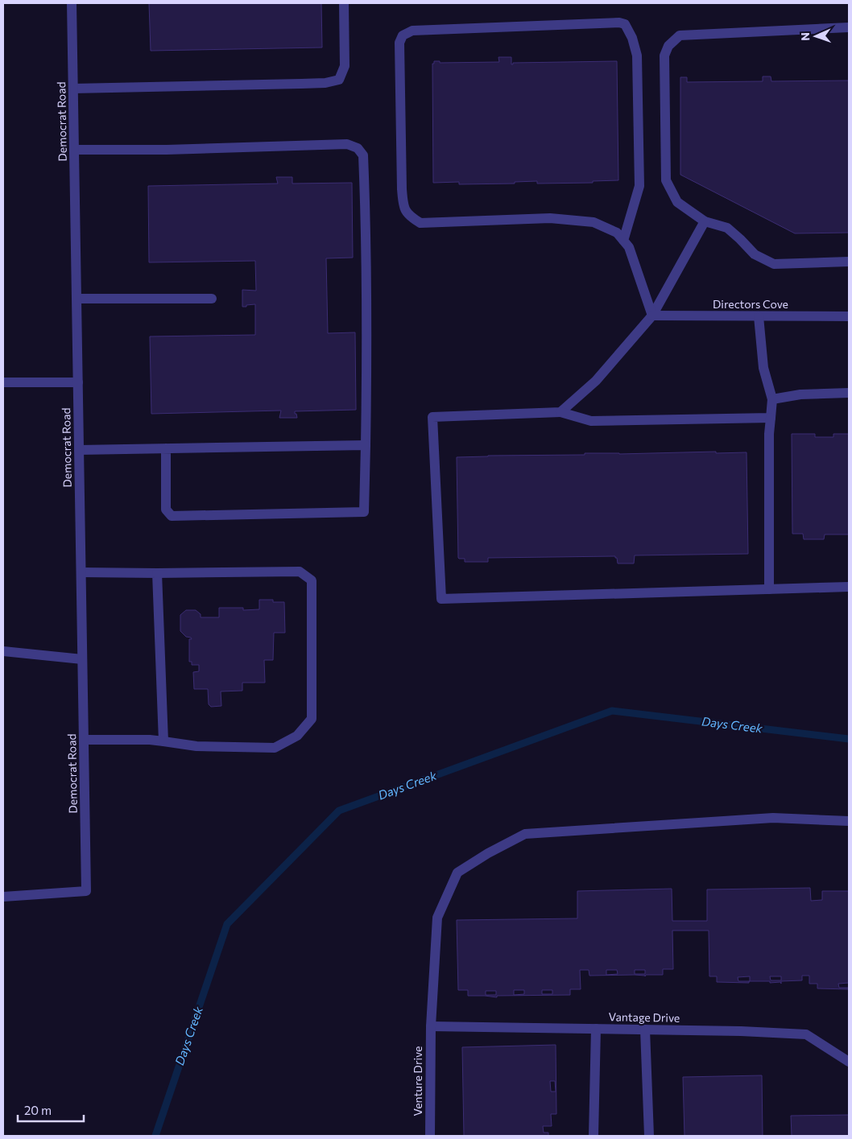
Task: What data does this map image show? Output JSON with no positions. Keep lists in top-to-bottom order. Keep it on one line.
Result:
{"streets":{"street":["Democrat Road","Directors Cove","Vantage Drive","Venture Drive"]},"crossings":[["Vantage Drive","Venture Drive"]],"water":["Days Creek"],"scale_bar":"20 m","north":"left"}
